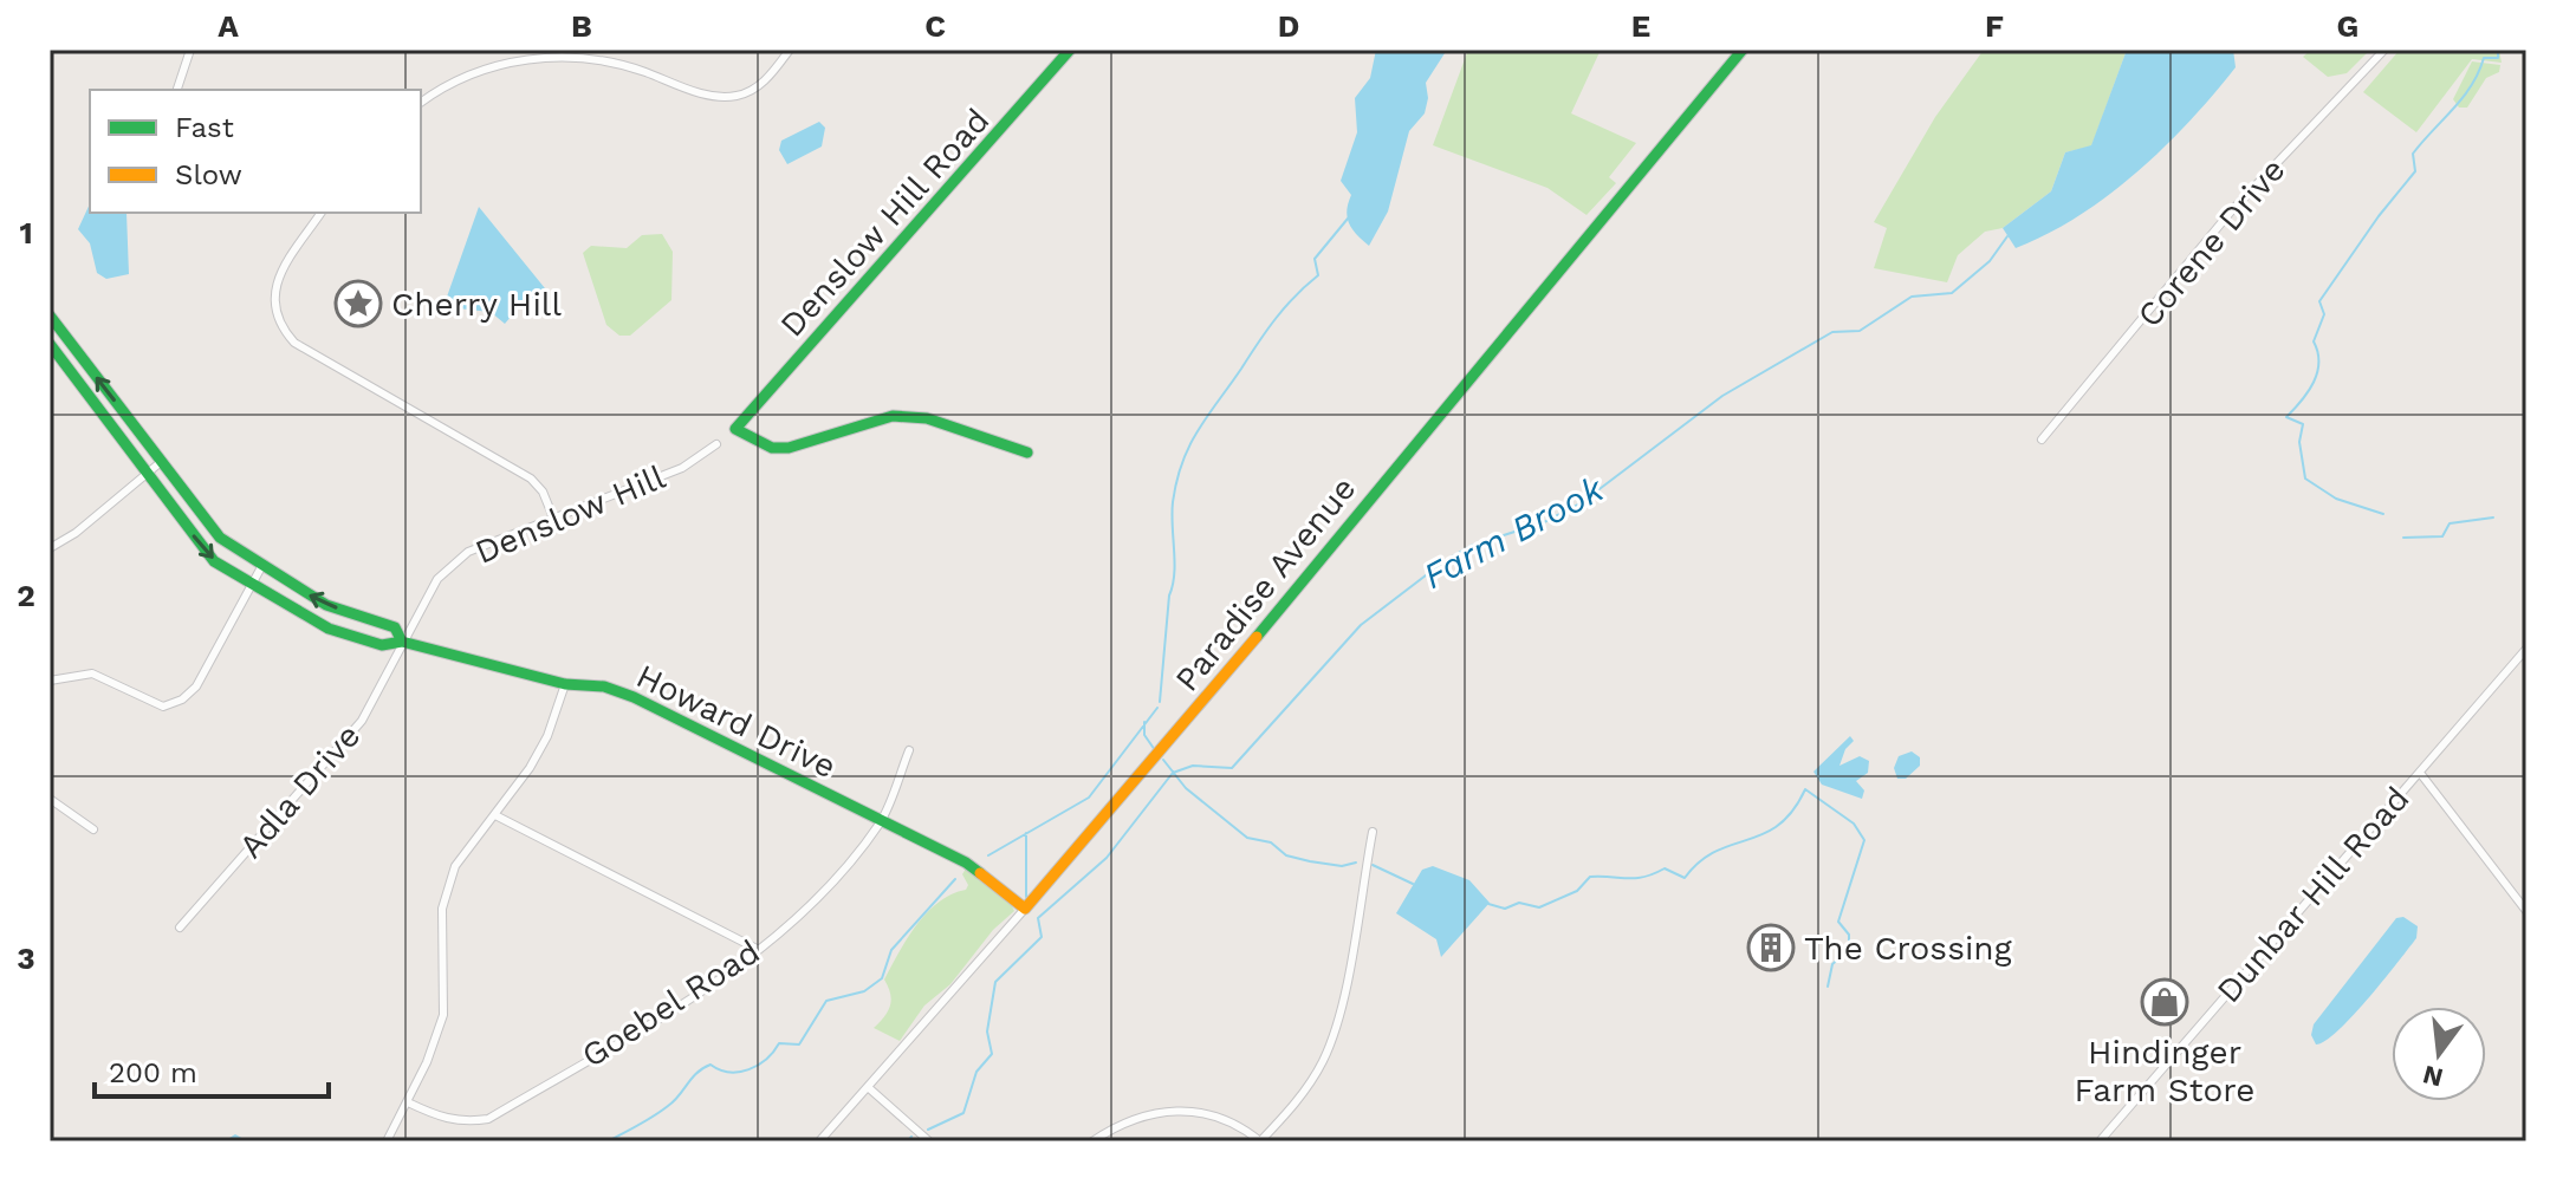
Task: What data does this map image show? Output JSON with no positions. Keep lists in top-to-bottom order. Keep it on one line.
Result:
{"streets":{"street":["Denslow Hill Road","Corene Drive","Denslow Hill","Paradise Avenue","Howard Drive","Adla Drive","Dunbar Hill Road","Goebel Road"]},"crossings":[["Denslow Hill","Howard Drive"],["Denslow Hill","Adla Drive"],["Paradise Avenue","Howard Drive"],["Howard Drive","Adla Drive"],["Howard Drive","Goebel Road"]],"water":["Farm Brook"],"places":{"place":["Cherry Hill"],"building":["The Crossing"],"shop":["Hindinger Farm Store"]},"legend":["Fast","Slow"],"scale_bar":"200 m","north":"bottom","grid":{"columns":["A","B","C","D","E","F","G"],"rows":["1","2","3"]}}
